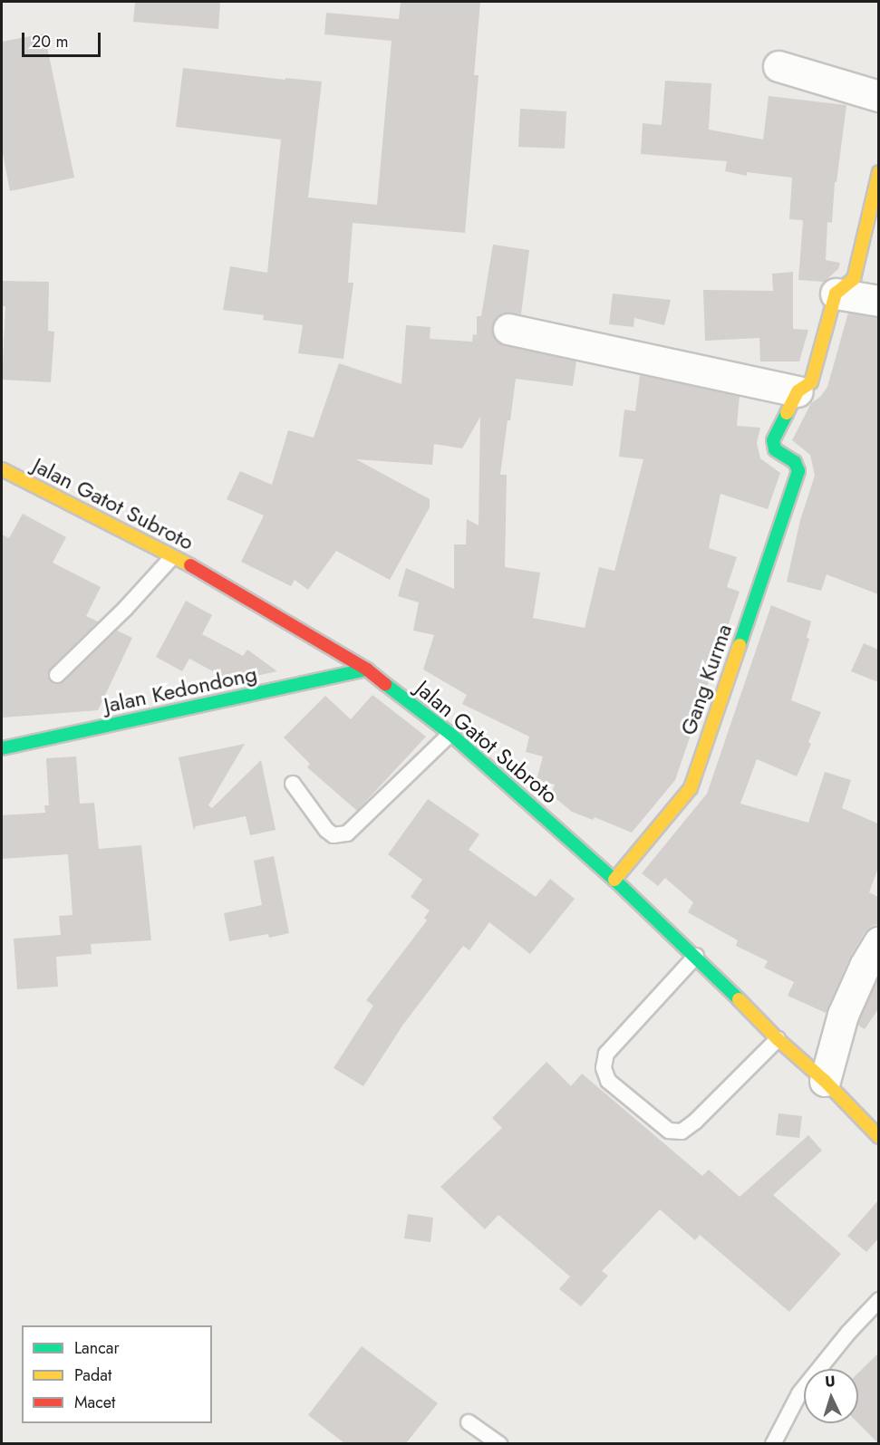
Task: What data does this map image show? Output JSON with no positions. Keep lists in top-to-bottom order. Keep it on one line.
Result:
{"streets":{"street":["Jalan Gatot Subroto","Gang Kurma","Jalan Kedondong"]},"crossings":[["Jalan Gatot Subroto","Gang Kurma"],["Jalan Gatot Subroto","Jalan Kedondong"]],"legend":["Lancar","Padat","Macet"],"scale_bar":"20 m","north":"top"}
